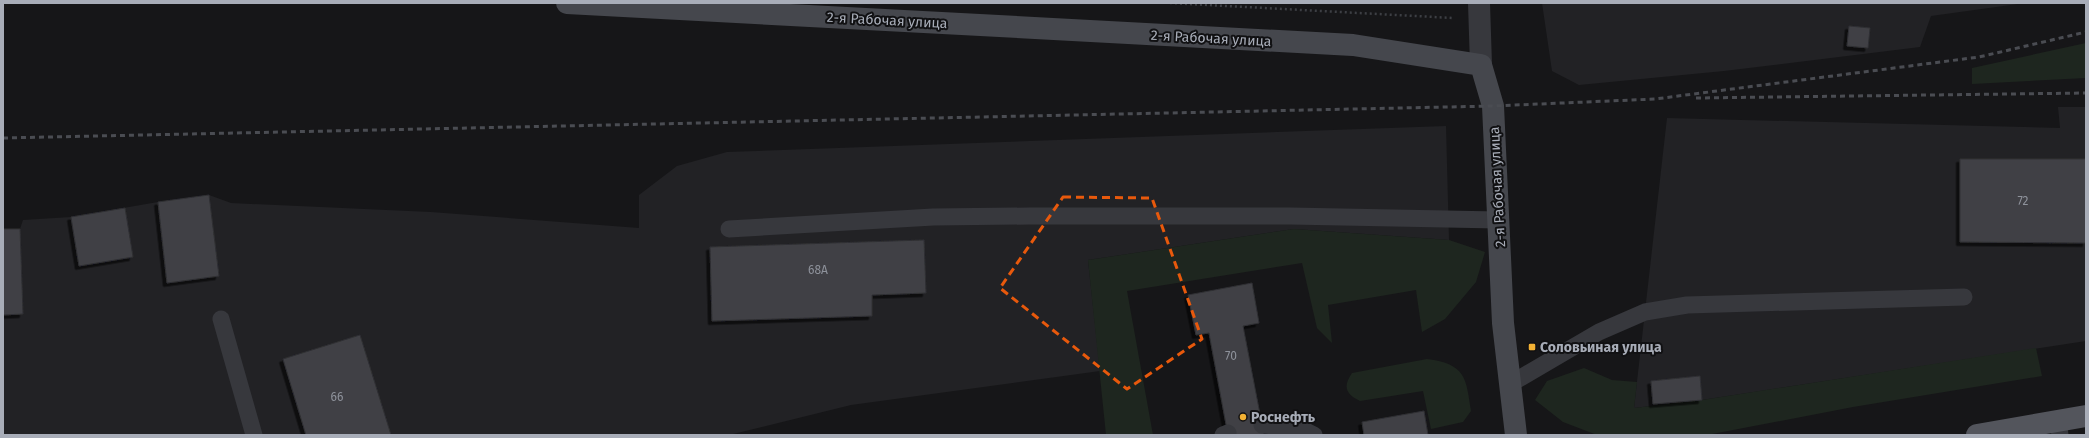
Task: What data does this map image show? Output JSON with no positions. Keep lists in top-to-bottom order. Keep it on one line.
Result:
{"streets":{"main road":["2-я Рабочая улица"]},"places":{"transit":["Соловьиная улица"],"other":["Роснефть"]},"house_numbers":["72","68А","70","66"]}
